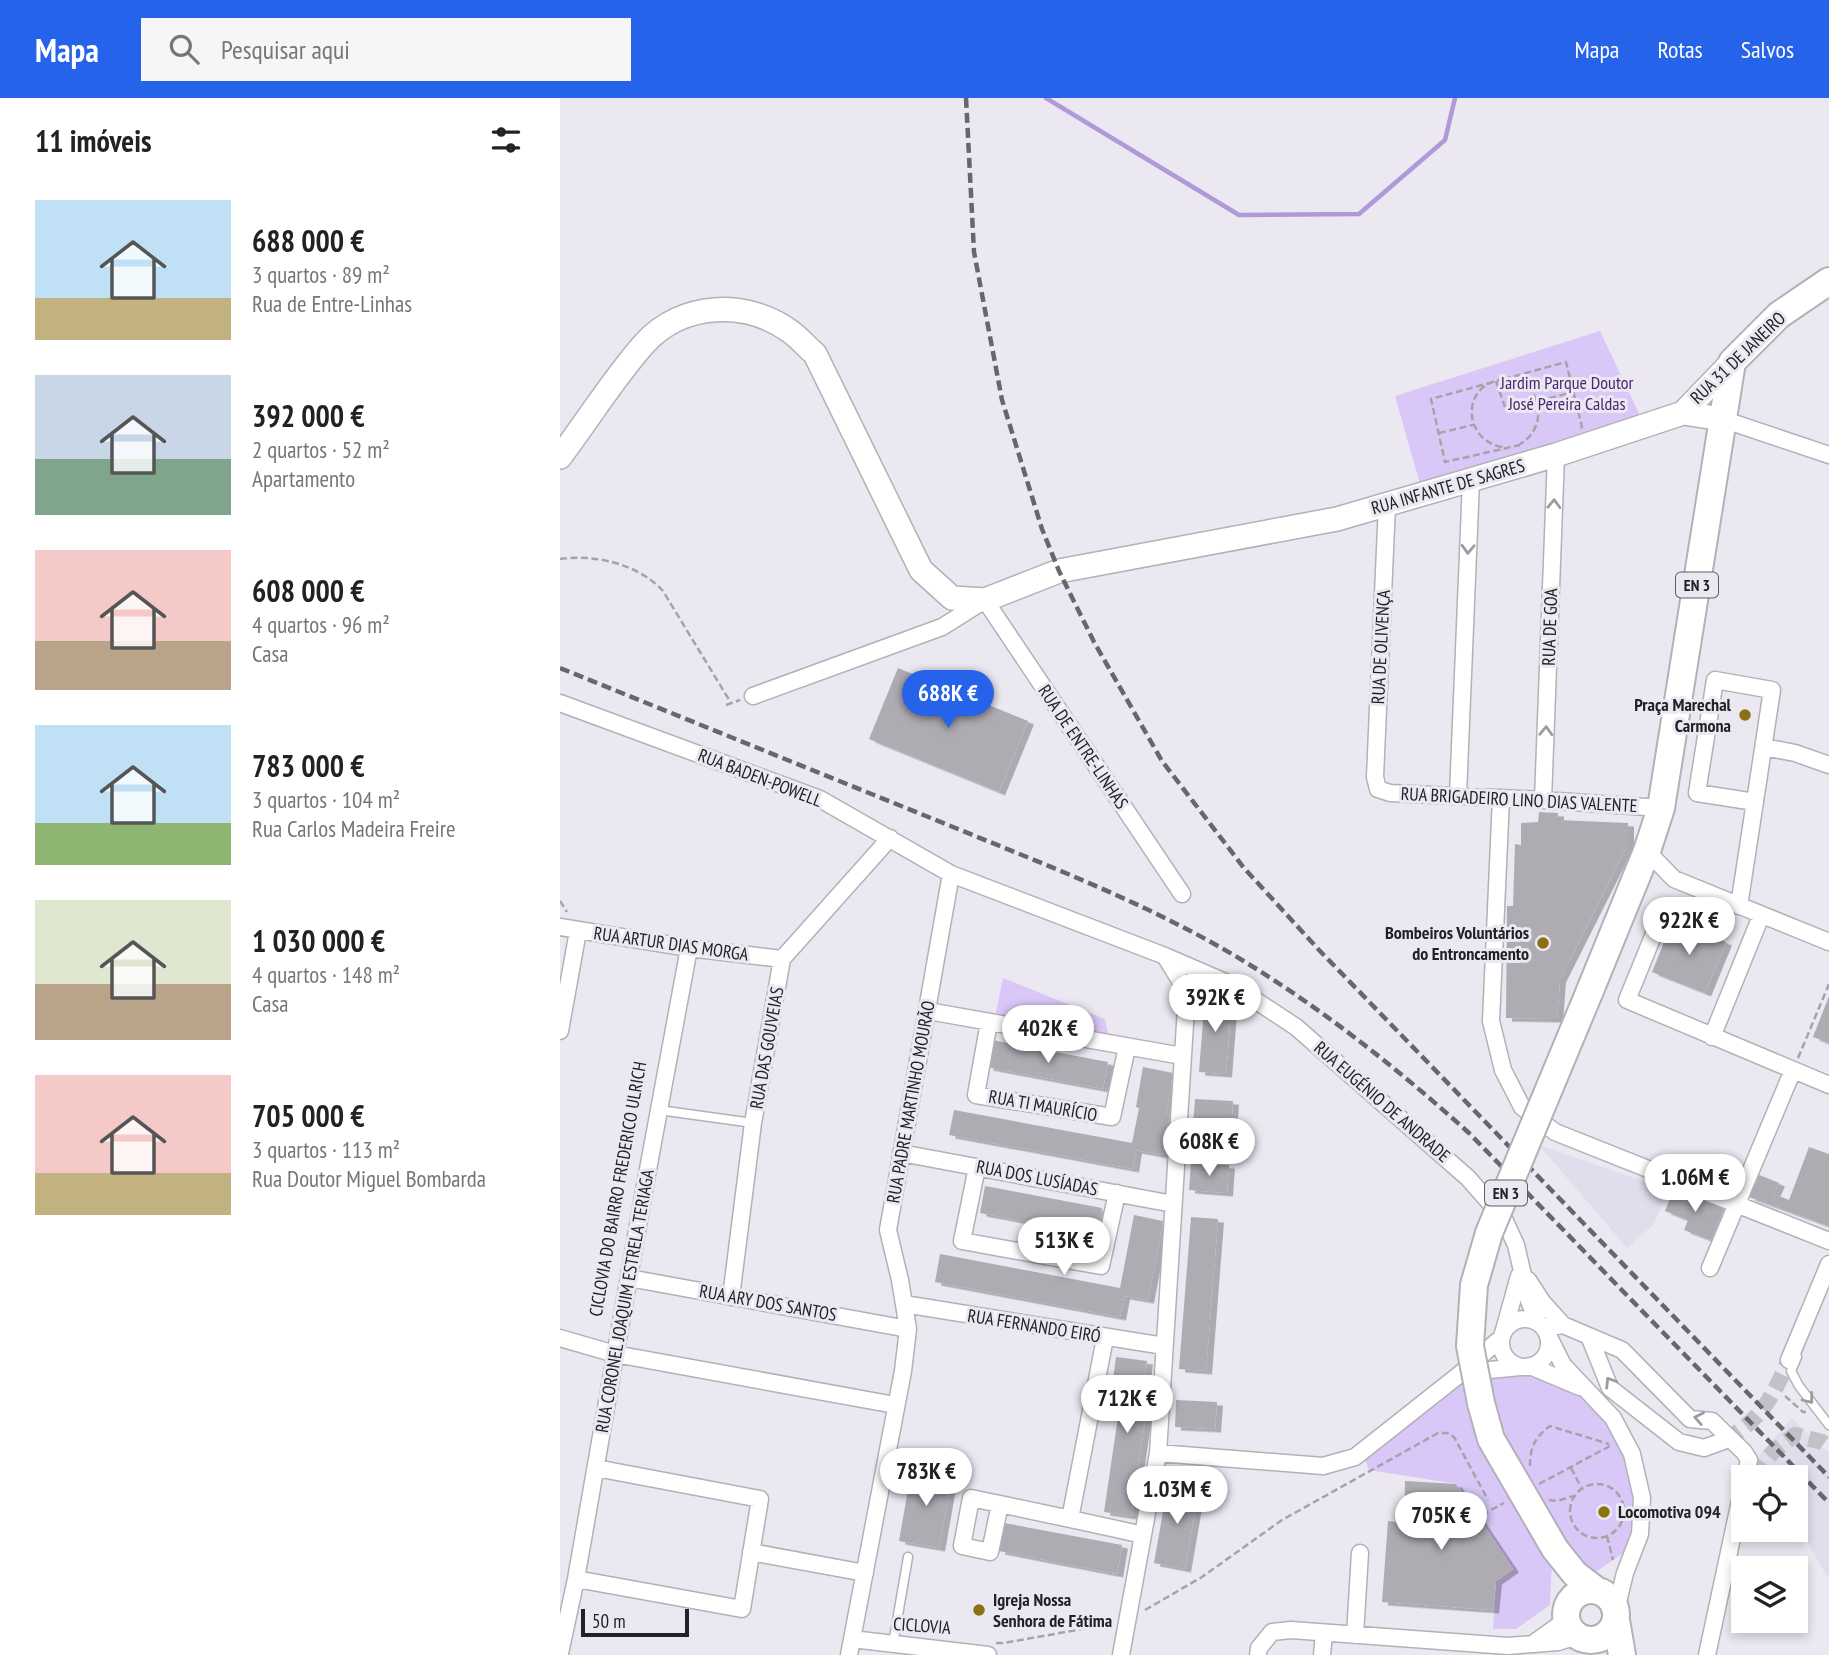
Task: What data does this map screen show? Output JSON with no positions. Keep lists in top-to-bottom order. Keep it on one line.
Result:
{"streets":{"main road":["RUA 31 DE JANEIRO","EN 3"],"street":["RUA INFANTE DE SAGRES","RUA DE GOA","RUA DE OLIVENÇA","RUA DE ENTRE-LINHAS","RUA BADEN-POWELL","RUA BRIGADEIRO LINO DIAS VALENTE","RUA ARTUR DIAS MORGA","RUA DAS GOUVEIAS","RUA PADRE MARTINHO MOURÃO","RUA EUGÉNIO DE ANDRADE","RUA TI MAURÍCIO","RUA DOS LUSÍADAS","RUA CORONEL JOAQUIM ESTRELA TERIAGA","RUA ARY DOS SANTOS","RUA FERNANDO EIRÓ"]},"crossings":[["RUA 31 DE JANEIRO","RUA INFANTE DE SAGRES"],["RUA 31 DE JANEIRO","EN 3"],["RUA INFANTE DE SAGRES","EN 3"],["RUA INFANTE DE SAGRES","RUA DE GOA"],["RUA INFANTE DE SAGRES","RUA DE OLIVENÇA"],["RUA INFANTE DE SAGRES","RUA DE ENTRE-LINHAS"],["EN 3","RUA BRIGADEIRO LINO DIAS VALENTE"],["EN 3","RUA EUGÉNIO DE ANDRADE"],["RUA DE GOA","RUA BRIGADEIRO LINO DIAS VALENTE"],["RUA DE OLIVENÇA","RUA BRIGADEIRO LINO DIAS VALENTE"],["RUA BADEN-POWELL","RUA PADRE MARTINHO MOURÃO"],["RUA BADEN-POWELL","RUA EUGÉNIO DE ANDRADE"],["RUA ARTUR DIAS MORGA","RUA DAS GOUVEIAS"],["RUA ARTUR DIAS MORGA","RUA CORONEL JOAQUIM ESTRELA TERIAGA"],["RUA DAS GOUVEIAS","RUA ARY DOS SANTOS"],["RUA PADRE MARTINHO MOURÃO","RUA EUGÉNIO DE ANDRADE"],["RUA PADRE MARTINHO MOURÃO","RUA DOS LUSÍADAS"],["RUA PADRE MARTINHO MOURÃO","RUA ARY DOS SANTOS"],["RUA PADRE MARTINHO MOURÃO","RUA FERNANDO EIRÓ"],["RUA CORONEL JOAQUIM ESTRELA TERIAGA","RUA ARY DOS SANTOS"]],"parks":["Jardim Parque Doutor José Pereira Caldas"],"places":["Praça Marechal Carmona","Bombeiros Voluntários do Entroncamento","Locomotiva 094","Igreja Nossa Senhora de Fátima"],"scale_bar":"50 m","page":{"header":"Mapa","search":"Pesquisar aqui","nav":["Mapa","Rotas","Salvos"],"heading":"11 imóveis","list":[{"name":"688 000 €","note":"3 quartos · 89 m² · Rua de Entre-Linhas"},{"name":"392 000 €","note":"2 quartos · 52 m² · Apartamento"},{"name":"608 000 €","note":"4 quartos · 96 m² · Casa"},{"name":"783 000 €","note":"3 quartos · 104 m² · Rua Carlos Madeira Freire"},{"name":"1 030 000 €","note":"4 quartos · 148 m² · Casa"},{"name":"705 000 €","note":"3 quartos · 113 m² · Rua Doutor Miguel Bombarda"}],"price":["688K €","922K €","392K €","402K €","608K €","1.06M €","513K €","712K €","783K €","1.03M €","705K €"],"scale":"50 m"}}
